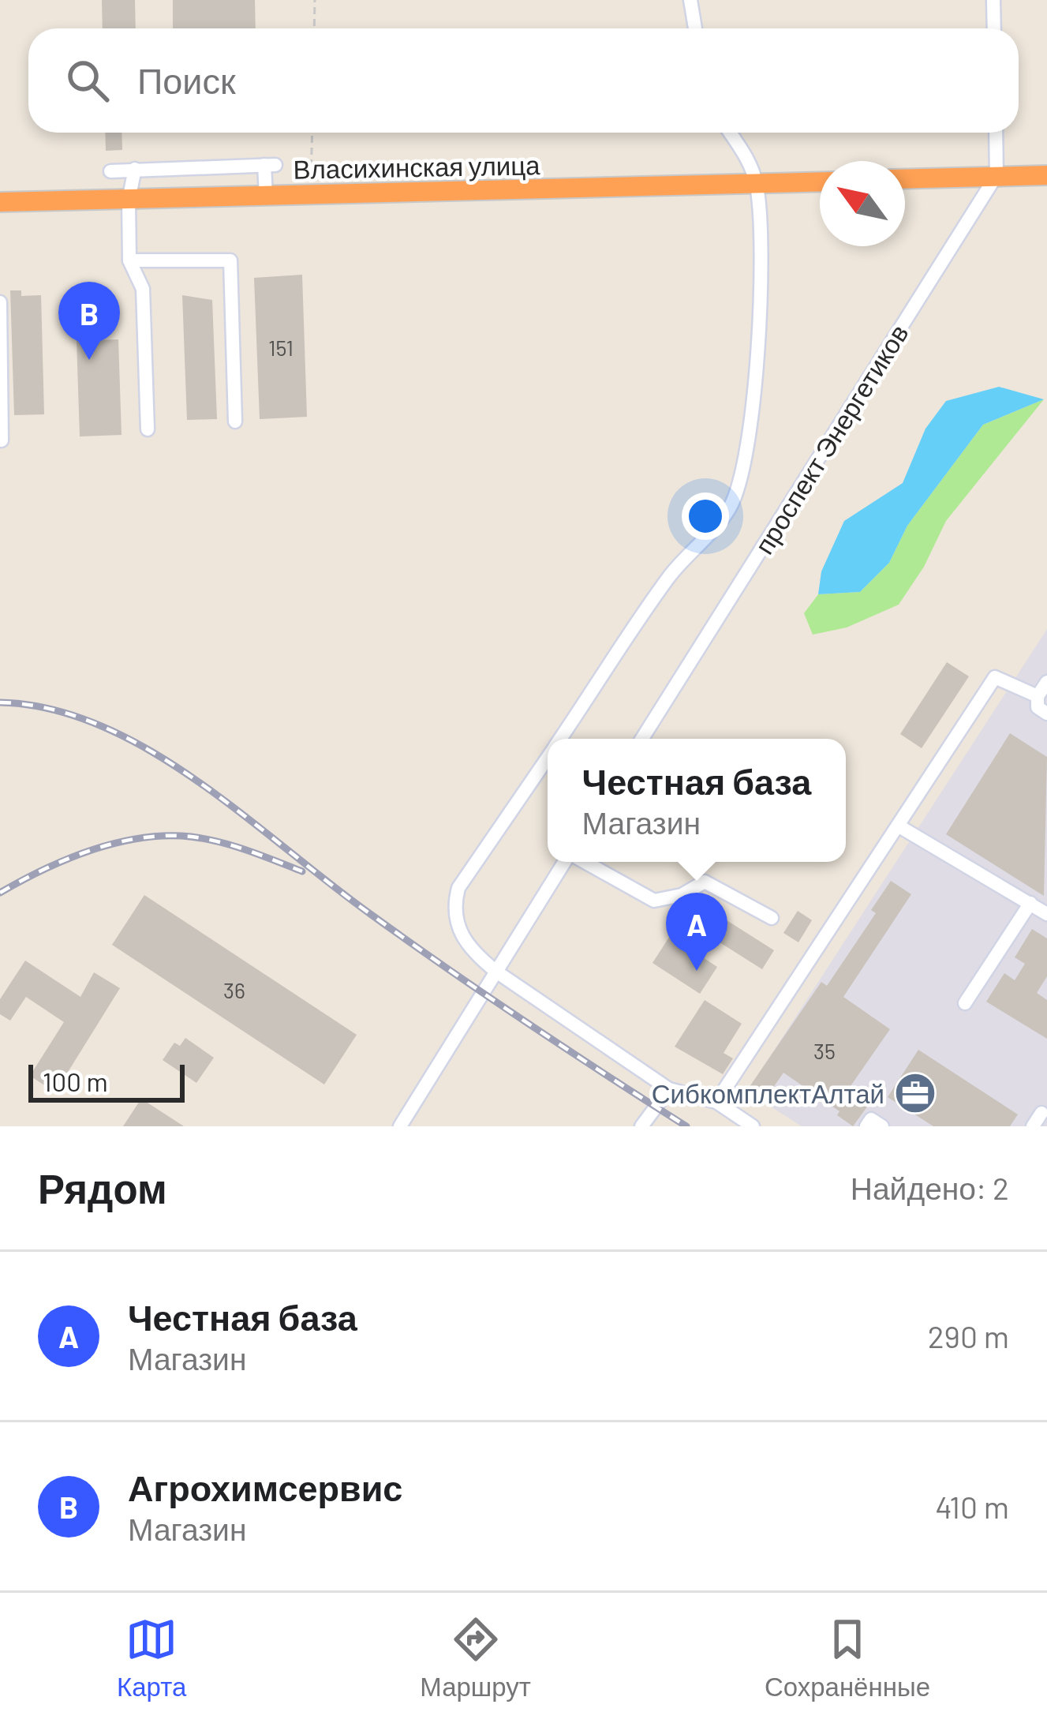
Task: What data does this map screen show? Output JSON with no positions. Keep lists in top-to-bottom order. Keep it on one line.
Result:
{"streets":{"highway":["Власихинская улица"],"street":["проспект Энергетиков"]},"places":{"office":["СибкомплектАлтай"]},"house_numbers":["151","36","35"],"scale_bar":"100 m","north":"top left","page":{"search":"Поиск","pins":["B","A"],"popup":["Честная база","Магазин"],"scale":"100 m","heading":["Рядом","Найдено: 2"],"list":[{"mark":"A","name":"Честная база","note":"Магазин","value":"290 m"},{"mark":"B","name":"Агрохимсервис","note":"Магазин","value":"410 m"}],"nav":["Карта","Маршрут","Сохранённые"]}}
